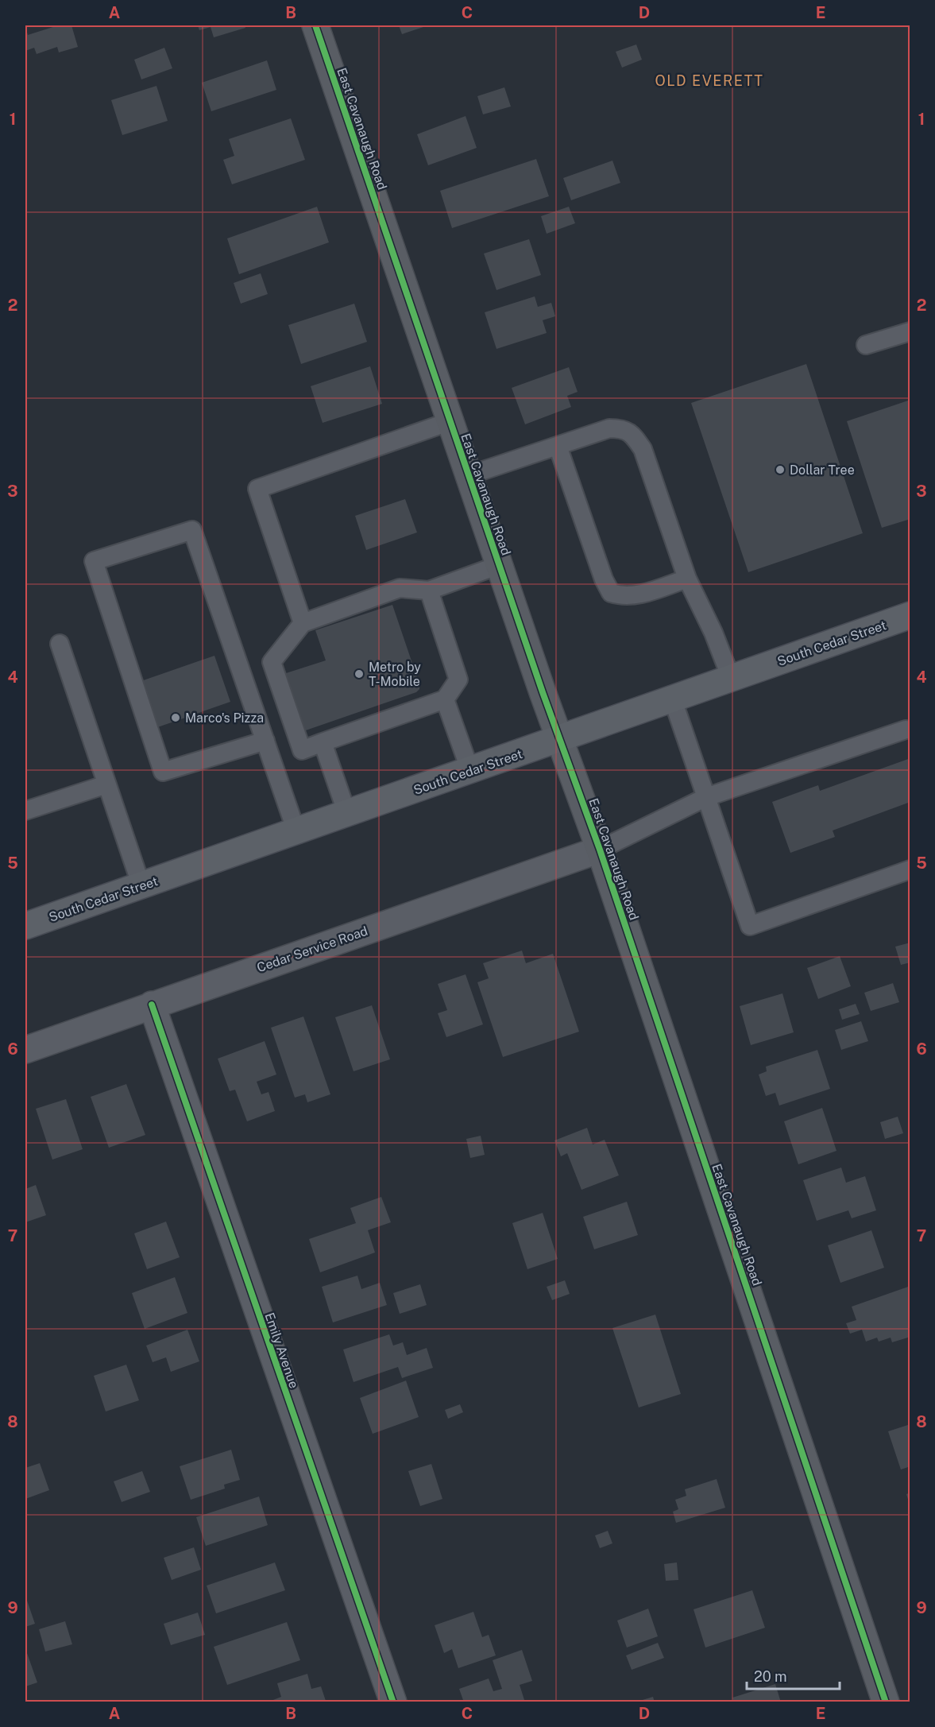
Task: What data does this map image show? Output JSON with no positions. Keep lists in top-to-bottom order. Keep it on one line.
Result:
{"streets":{"main road":["South Cedar Street"],"street":["East Cavanaugh Road","Cedar Service Road","Emily Avenue"]},"crossings":[["East Cavanaugh Road","South Cedar Street"],["East Cavanaugh Road","Cedar Service Road"],["Cedar Service Road","Emily Avenue"]],"districts":["OLD EVERETT"],"places":["Dollar Tree","Metro by T-Mobile","Marco's Pizza"],"scale_bar":"20 m","grid":{"columns":["A","B","C","D","E"],"rows":["1","2","3","4","5","6","7","8","9"]}}
